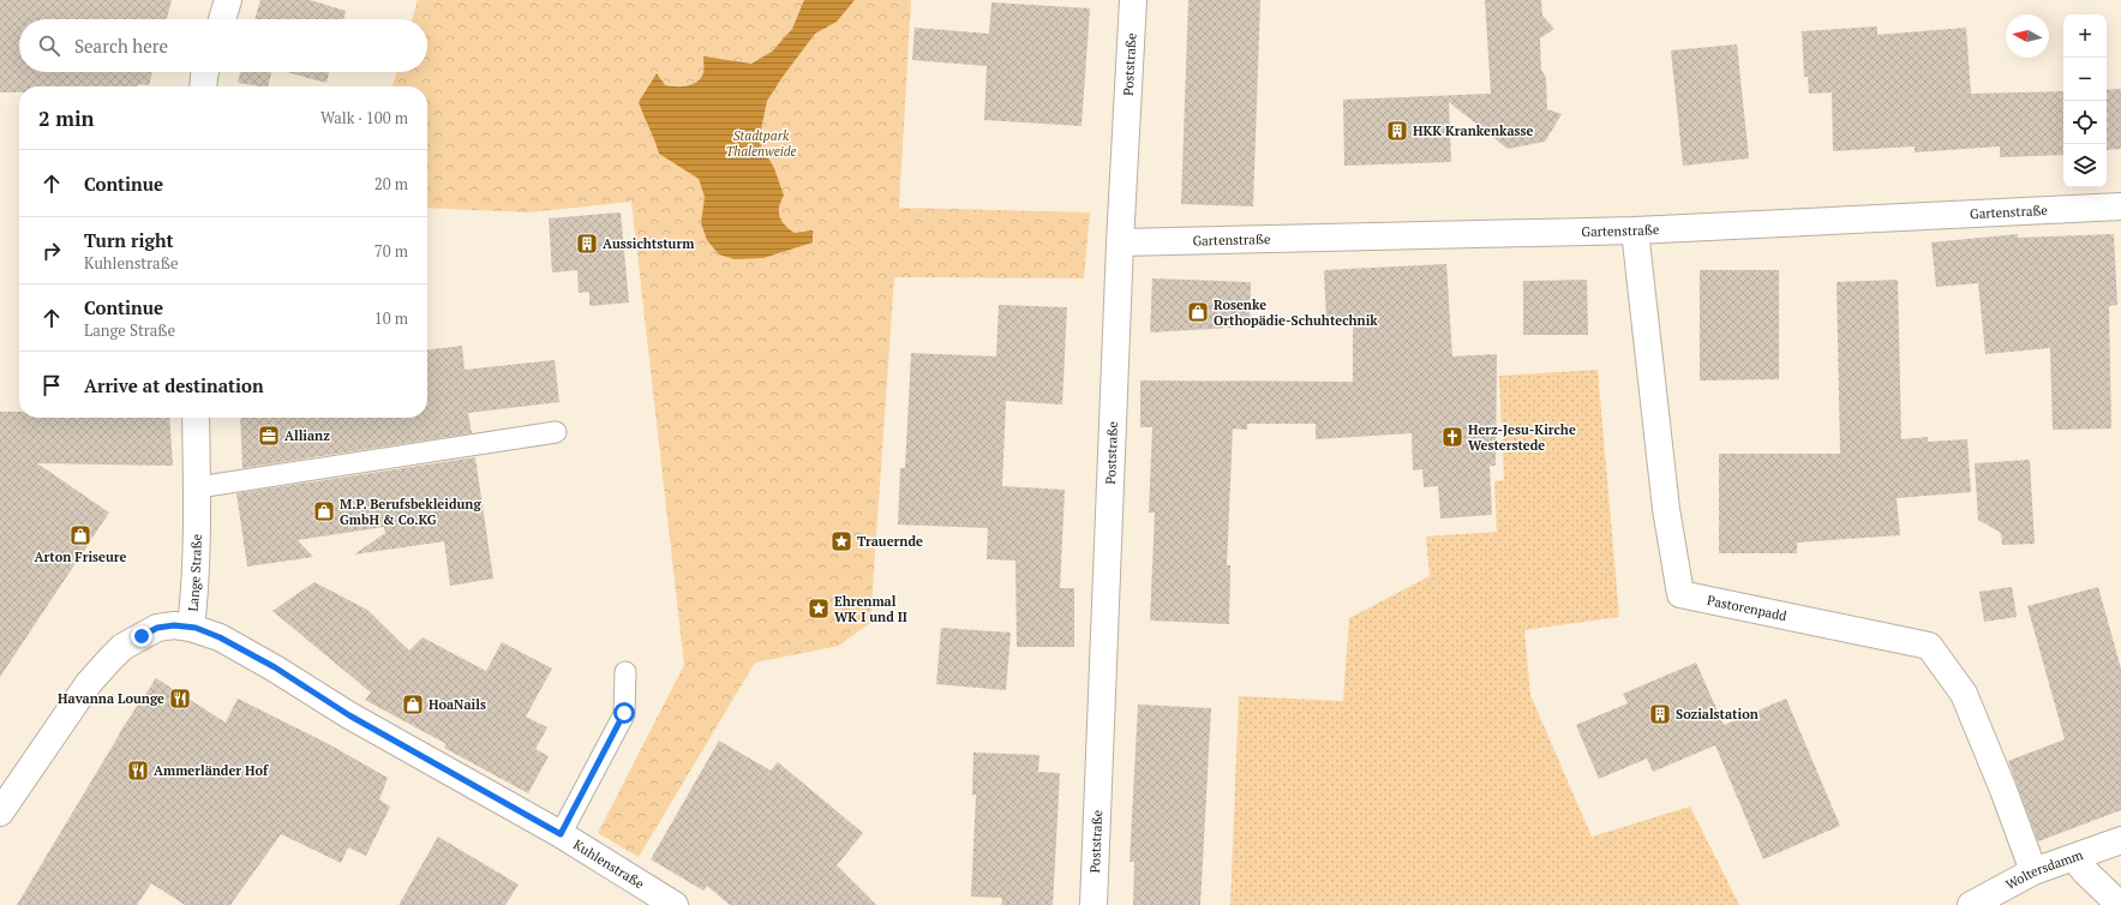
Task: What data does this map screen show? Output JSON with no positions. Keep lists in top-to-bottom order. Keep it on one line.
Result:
{"streets":{"street":["Poststraße","Gartenstraße","Lange Straße","Pastorenpadd","Kuhlenstraße","Woltersdamm"]},"crossings":[["Poststraße","Gartenstraße"],["Gartenstraße","Pastorenpadd"],["Lange Straße","Kuhlenstraße"],["Pastorenpadd","Woltersdamm"]],"parks":["Stadtpark Thalenweide"],"places":{"building":["HKK Krankenkasse","Aussichtsturm","Sozialstation"],"shop":["Rosenke Orthopädie-Schuhtechnik","M.P. Berufsbekleidung GmbH & Co.KG","Arton Friseure","HoaNails"],"office":["Allianz"],"church":["Herz-Jesu-Kirche Westerstede"],"place":["Trauernde","Ehrenmal WK I und II"],"restaurant":["Havanna Lounge","Ammerländer Hof"]},"north":"left","page":{"map_buttons":["+","−"],"search":"Search here","heading":["2 min","Walk · 100 m"],"list":[["Continue","20 m"],["Turn right","Kuhlenstraße","70 m"],["Continue","Lange Straße","10 m"],"Arrive at destination"]}}
